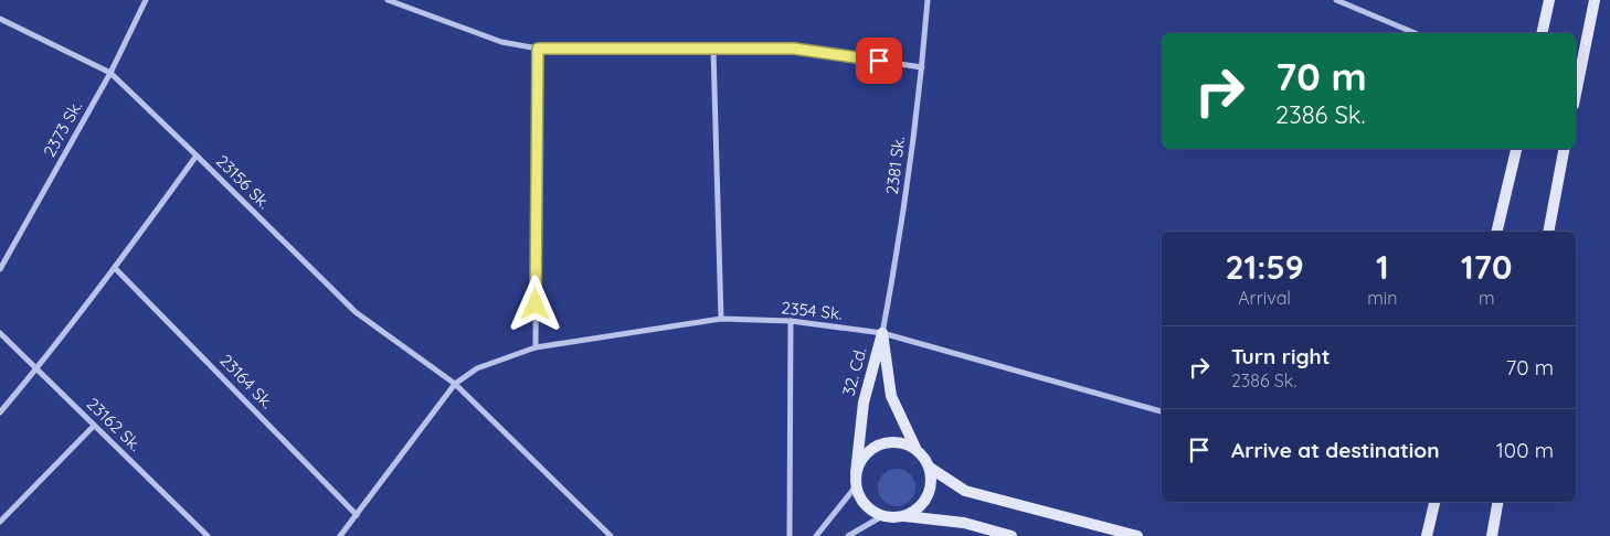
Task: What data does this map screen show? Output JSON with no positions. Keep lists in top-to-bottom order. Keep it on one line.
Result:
{"streets":{"street":["2373 Sk.","2381 Sk.","23156 Sk.","2354 Sk.","32. Cd.","23164 Sk.","23162 Sk."]},"crossings":[["2373 Sk.","23156 Sk."],["2381 Sk.","2354 Sk."],["2381 Sk.","32. Cd."],["23156 Sk.","2354 Sk."],["2354 Sk.","32. Cd."],["2354 Sk.","23164 Sk."]],"page":{"turn":["70 m","2386 Sk."],"eta":["21:59","Arrival","1","min","170","m"],"list":[{"name":"Turn right","note":"2386 Sk.","value":"70 m"},{"name":"Arrive at destination","value":"100 m"}]}}
